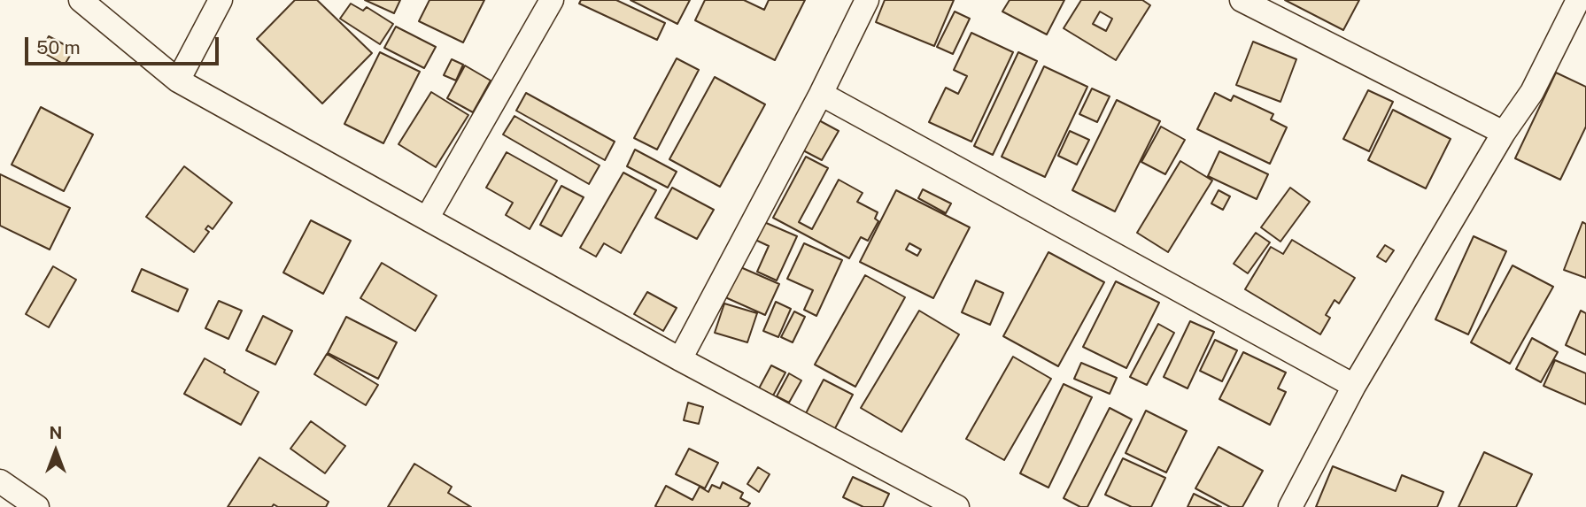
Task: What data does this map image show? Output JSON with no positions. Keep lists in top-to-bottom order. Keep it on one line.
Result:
{"scale_bar":"50 m","north":"top"}
